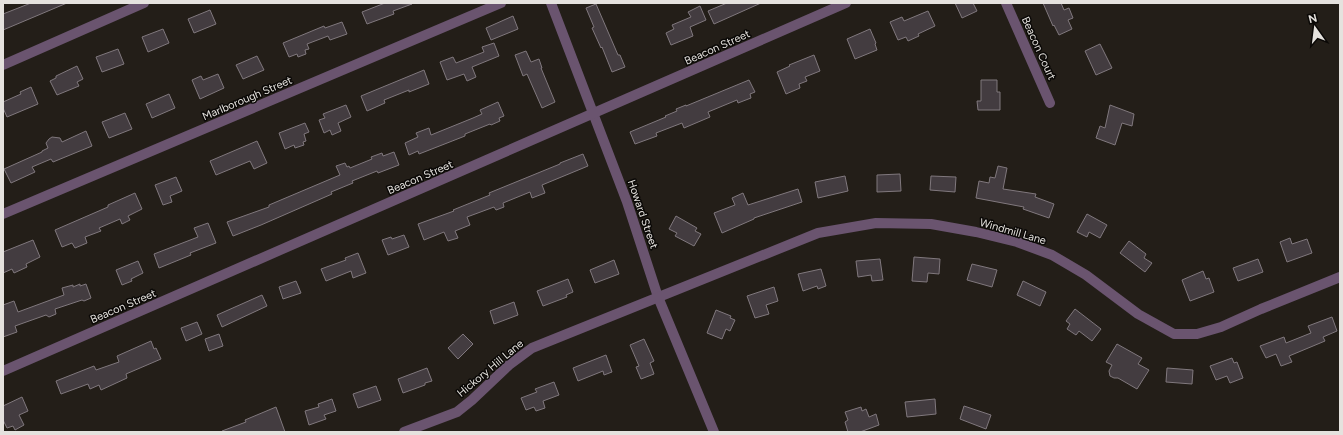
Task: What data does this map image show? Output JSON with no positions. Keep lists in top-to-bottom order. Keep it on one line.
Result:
{"streets":{"street":["Beacon Street","Beacon Court","Marlborough Street","Howard Street","Windmill Lane","Hickory Hill Lane"]},"crossings":[["Beacon Street","Howard Street"],["Howard Street","Windmill Lane"],["Howard Street","Hickory Hill Lane"],["Windmill Lane","Hickory Hill Lane"]],"north":"top"}
